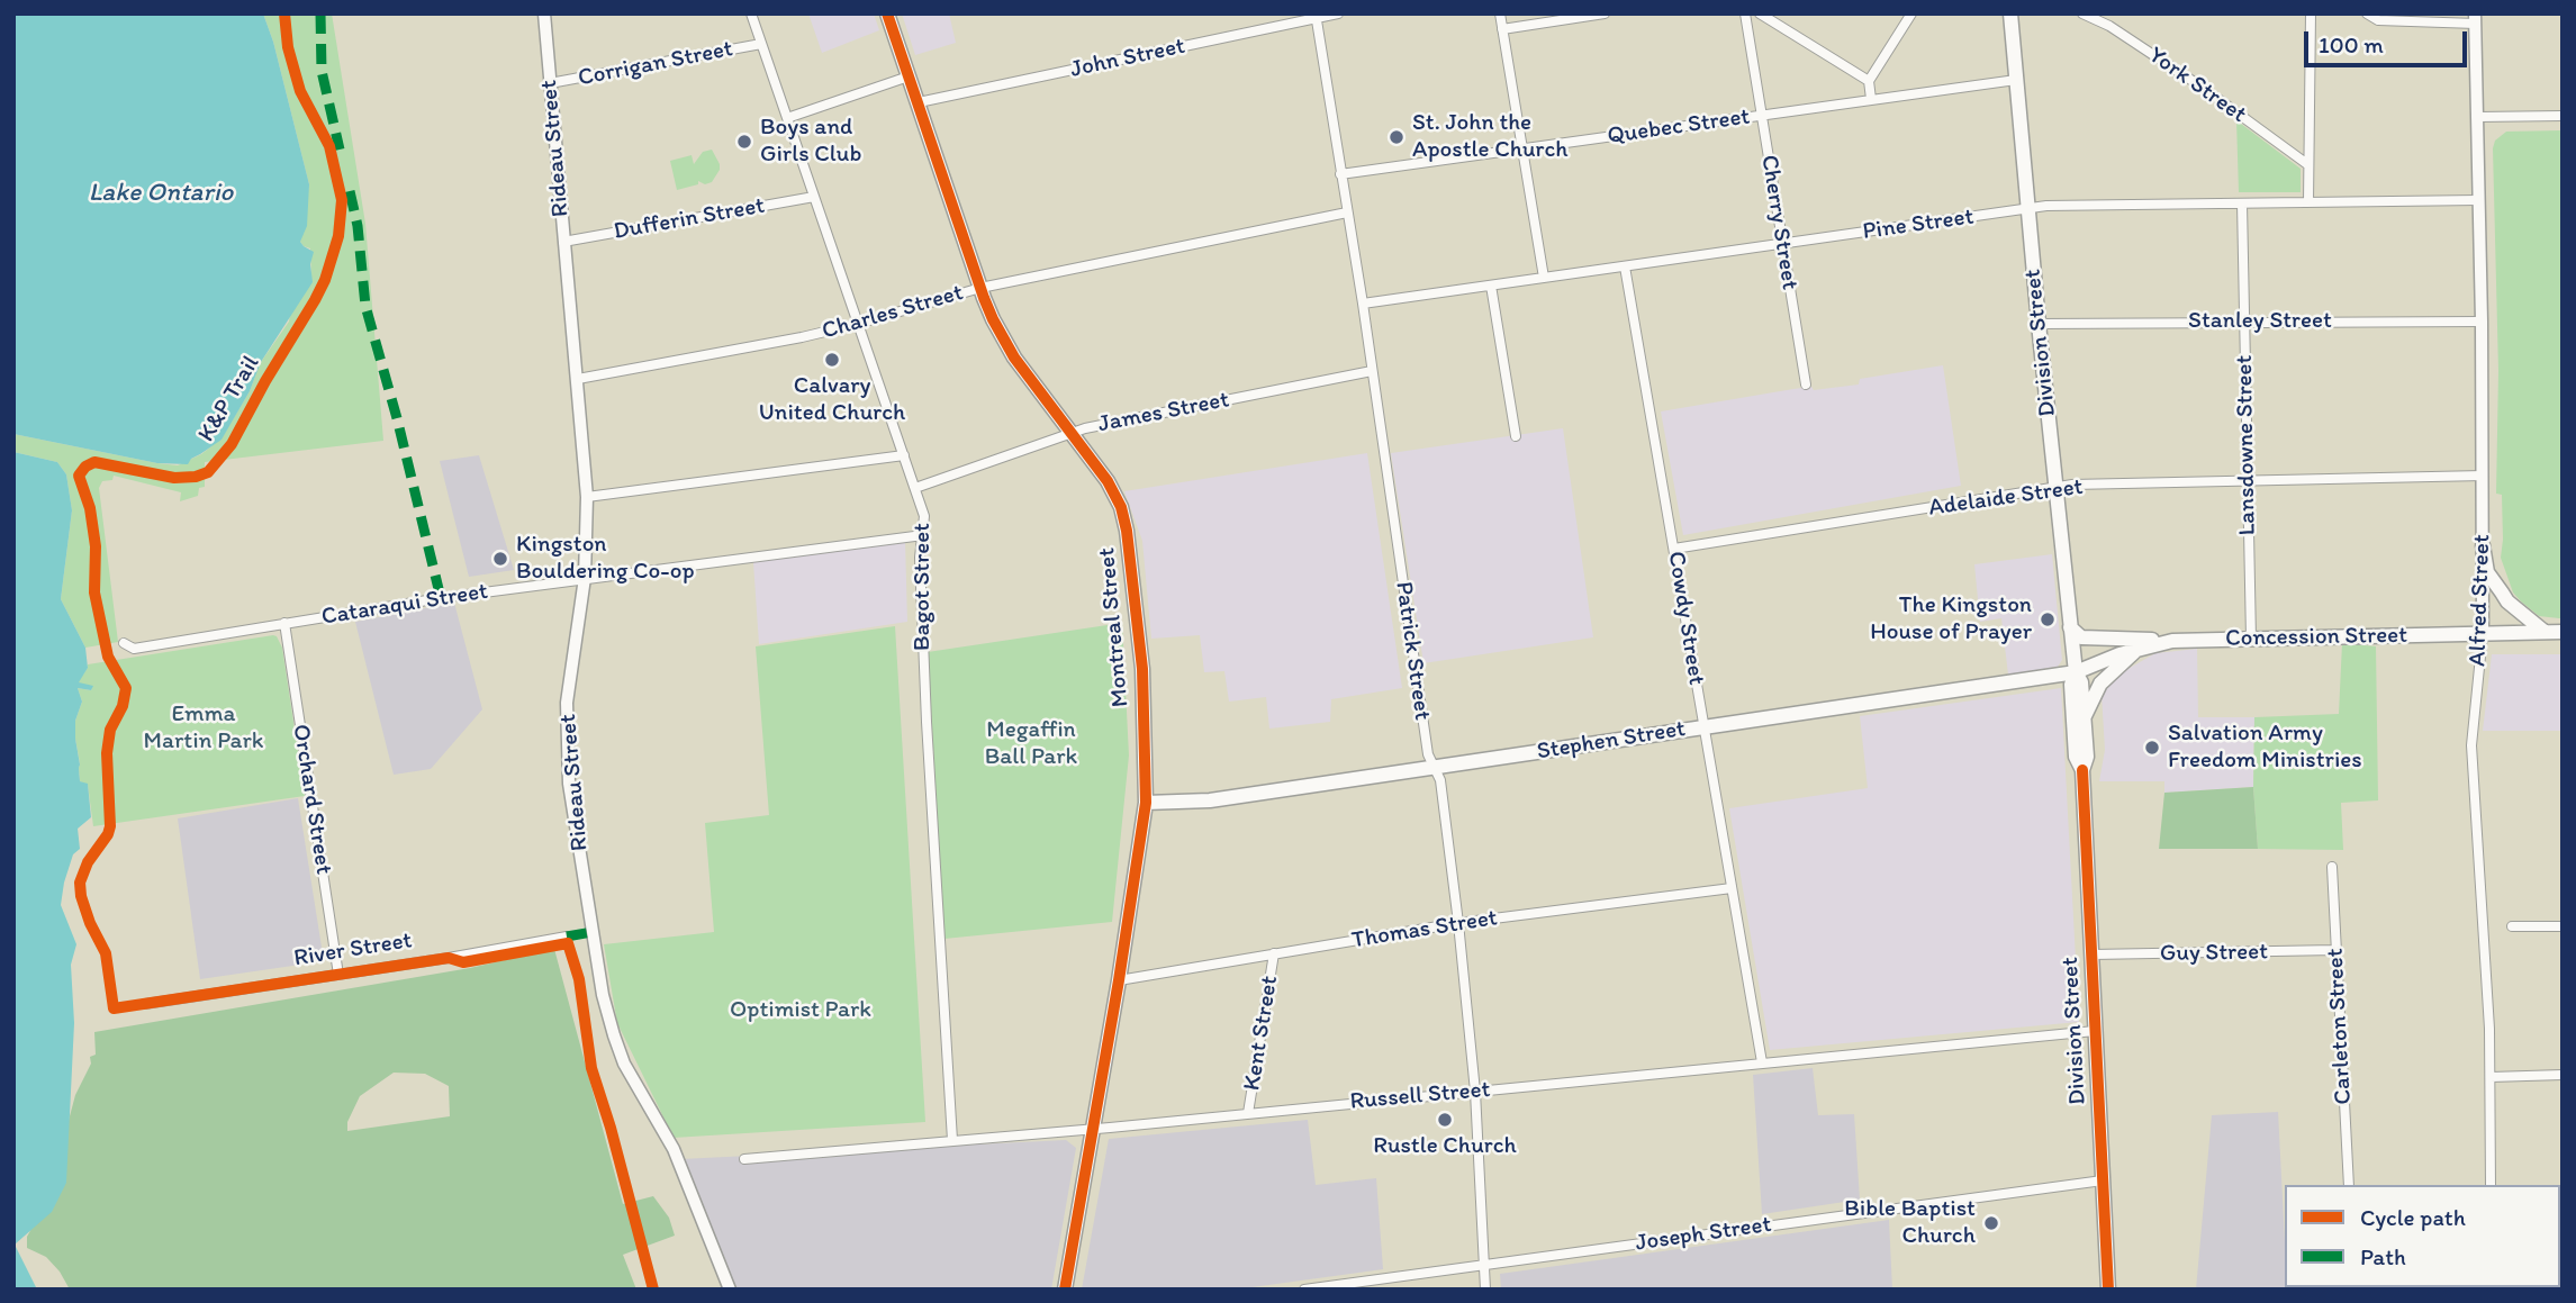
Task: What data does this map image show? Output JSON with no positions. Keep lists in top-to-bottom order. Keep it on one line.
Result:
{"streets":{"main road":["Division Street","Montreal Street","Concession Street","Stephen Street"],"street":["John Street","Corrigan Street","York Street","Quebec Street","Rideau Street","Dufferin Street","Cherry Street","Pine Street","Charles Street","Stanley Street","James Street","Lansdowne Street","Adelaide Street","Bagot Street","Alfred Street","Cataraqui Street","Cowdy Street","Patrick Street","Orchard Street","Thomas Street","River Street","Guy Street","Carleton Street","Kent Street","Russell Street","Joseph Street"],"cycle path":["K&P Trail"]},"crossings":[["John Street","Montreal Street"],["John Street","Patrick Street"],["Corrigan Street","Rideau Street"],["Corrigan Street","Bagot Street"],["Quebec Street","Cherry Street"],["Quebec Street","Division Street"],["Quebec Street","Patrick Street"],["Rideau Street","Dufferin Street"],["Rideau Street","Charles Street"],["Rideau Street","Cataraqui Street"],["Dufferin Street","Bagot Street"],["Cherry Street","Pine Street"],["Pine Street","Division Street"],["Pine Street","Lansdowne Street"],["Pine Street","Alfred Street"],["Pine Street","Cowdy Street"],["Pine Street","Patrick Street"],["Charles Street","Bagot Street"],["Charles Street","Montreal Street"],["Charles Street","Patrick Street"],["Stanley Street","Division Street"],["Stanley Street","Lansdowne Street"],["Stanley Street","Alfred Street"],["Division Street","Adelaide Street"],["Division Street","Concession Street"],["Division Street","Stephen Street"],["Division Street","Guy Street"],["Division Street","Russell Street"],["Division Street","Joseph Street"],["James Street","Bagot Street"],["James Street","Montreal Street"],["James Street","Patrick Street"],["Lansdowne Street","Adelaide Street"],["Lansdowne Street","Concession Street"],["Adelaide Street","Alfred Street"],["Adelaide Street","Cowdy Street"],["Bagot Street","Cataraqui Street"],["Bagot Street","Russell Street"],["Alfred Street","Concession Street"],["Cataraqui Street","Orchard Street"],["Cowdy Street","Stephen Street"],["Cowdy Street","Thomas Street"],["Cowdy Street","Russell Street"],["Montreal Street","Stephen Street"],["Montreal Street","Thomas Street"],["Montreal Street","Russell Street"],["Concession Street","Stephen Street"],["Patrick Street","Stephen Street"],["Patrick Street","Thomas Street"],["Patrick Street","Russell Street"],["Patrick Street","Joseph Street"],["Orchard Street","River Street"],["Thomas Street","Kent Street"],["Guy Street","Carleton Street"],["Kent Street","Russell Street"]],"water":["Lake Ontario"],"parks":["Emma Martin Park","Megaffin Ball Park","Optimist Park"],"places":["St. John the Apostle Church","Boys and Girls Club","Calvary United Church","Kingston Bouldering Co-op","The Kingston House of Prayer","Salvation Army Freedom Ministries","Rustle Church","Bible Baptist Church"],"legend":["Cycle path","Path"],"scale_bar":"100 m"}
